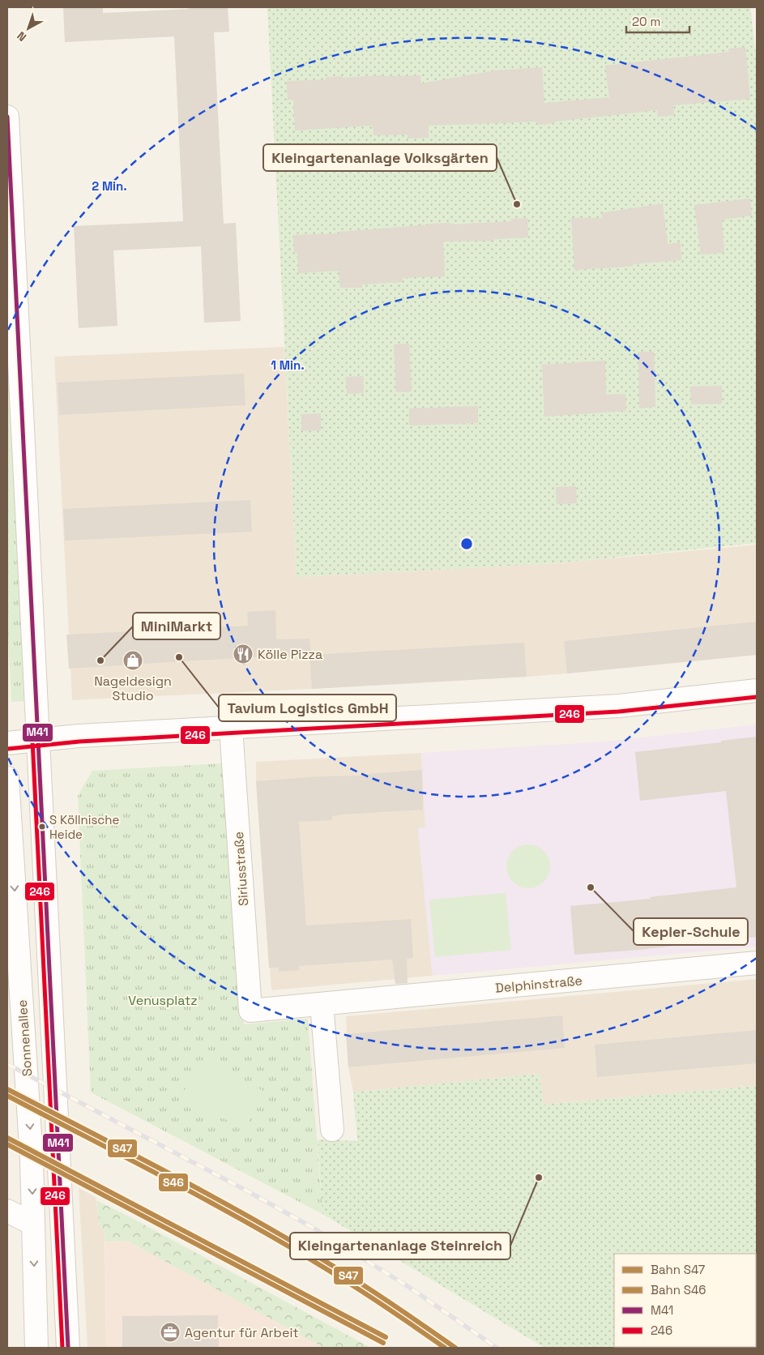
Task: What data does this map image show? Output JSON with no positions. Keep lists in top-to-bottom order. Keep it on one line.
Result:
{"streets":{"main road":["Siriusstraße","Delphinstraße","Sonnenallee"]},"crossings":[["Siriusstraße","Delphinstraße"]],"parks":["Venusplatz"],"places":{"other":["Kleingartenanlage Volksgärten","Tavium Logistics GmbH","MiniMarkt","S Köllnische Heide","Kepler-Schule","Kleingartenanlage Steinreich"],"restaurant":["Kölle Pizza"],"shop":["Nageldesign Studio"],"office":["Agentur für Arbeit"]},"lines":["transit line M41","transit line 246","rail line S47","rail line S46"],"legend":["Bahn S47","Bahn S46","M41","246"],"scale_bar":"20 m","north":"bottom left","rings":["2 Min.","1 Min."]}
